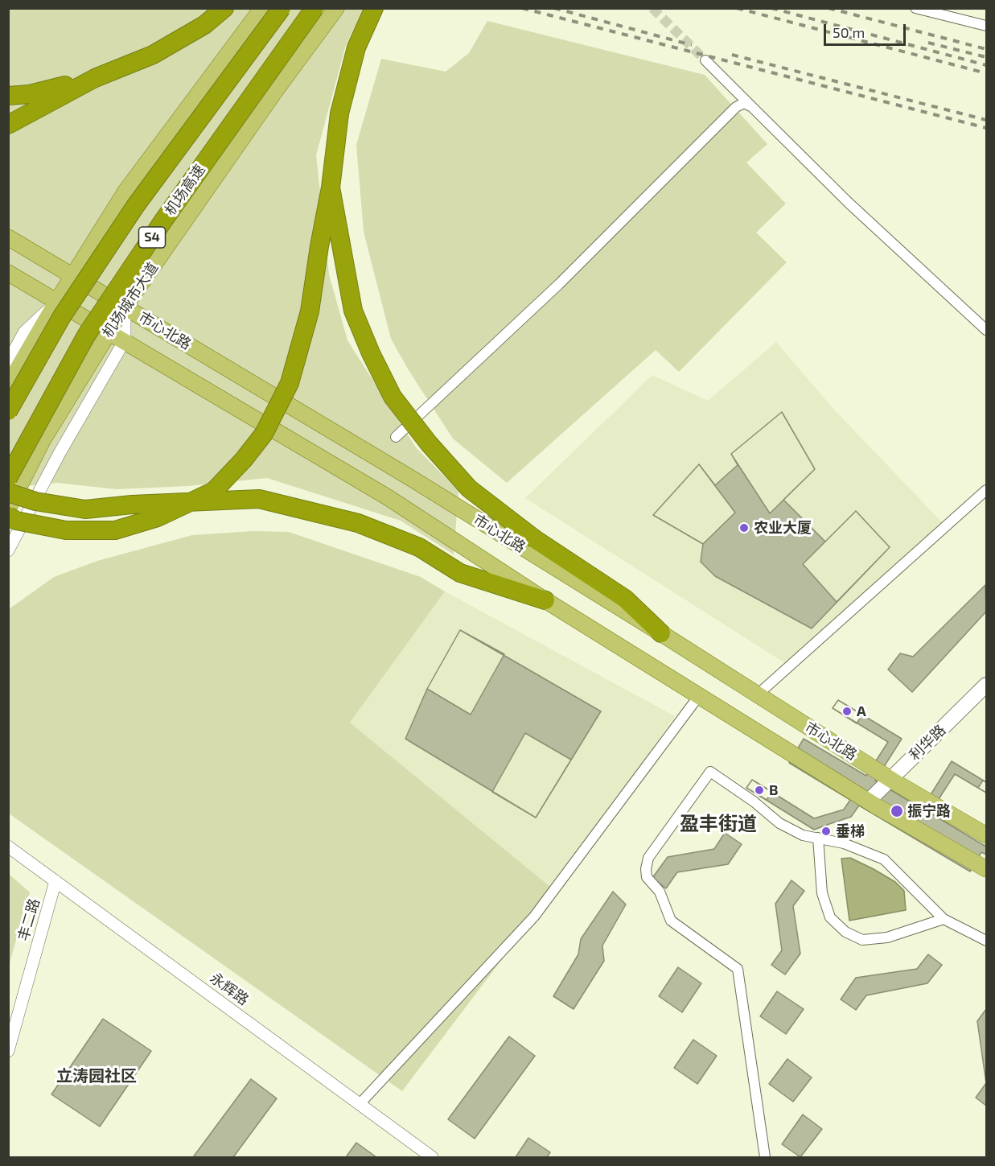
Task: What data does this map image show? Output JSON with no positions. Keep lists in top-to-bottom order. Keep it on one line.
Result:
{"streets":{"highway":["机场高速","S4"],"main road":["机场城市大道","市心北路","利华路"],"street":["丰二路","永辉路"]},"crossings":[["机场城市大道","市心北路"],["市心北路","利华路"],["丰二路","永辉路"]],"districts":["盈丰街道","立涛园社区"],"places":["农业大厦","A","B","振宁路","垂梯"],"scale_bar":"50 m"}
